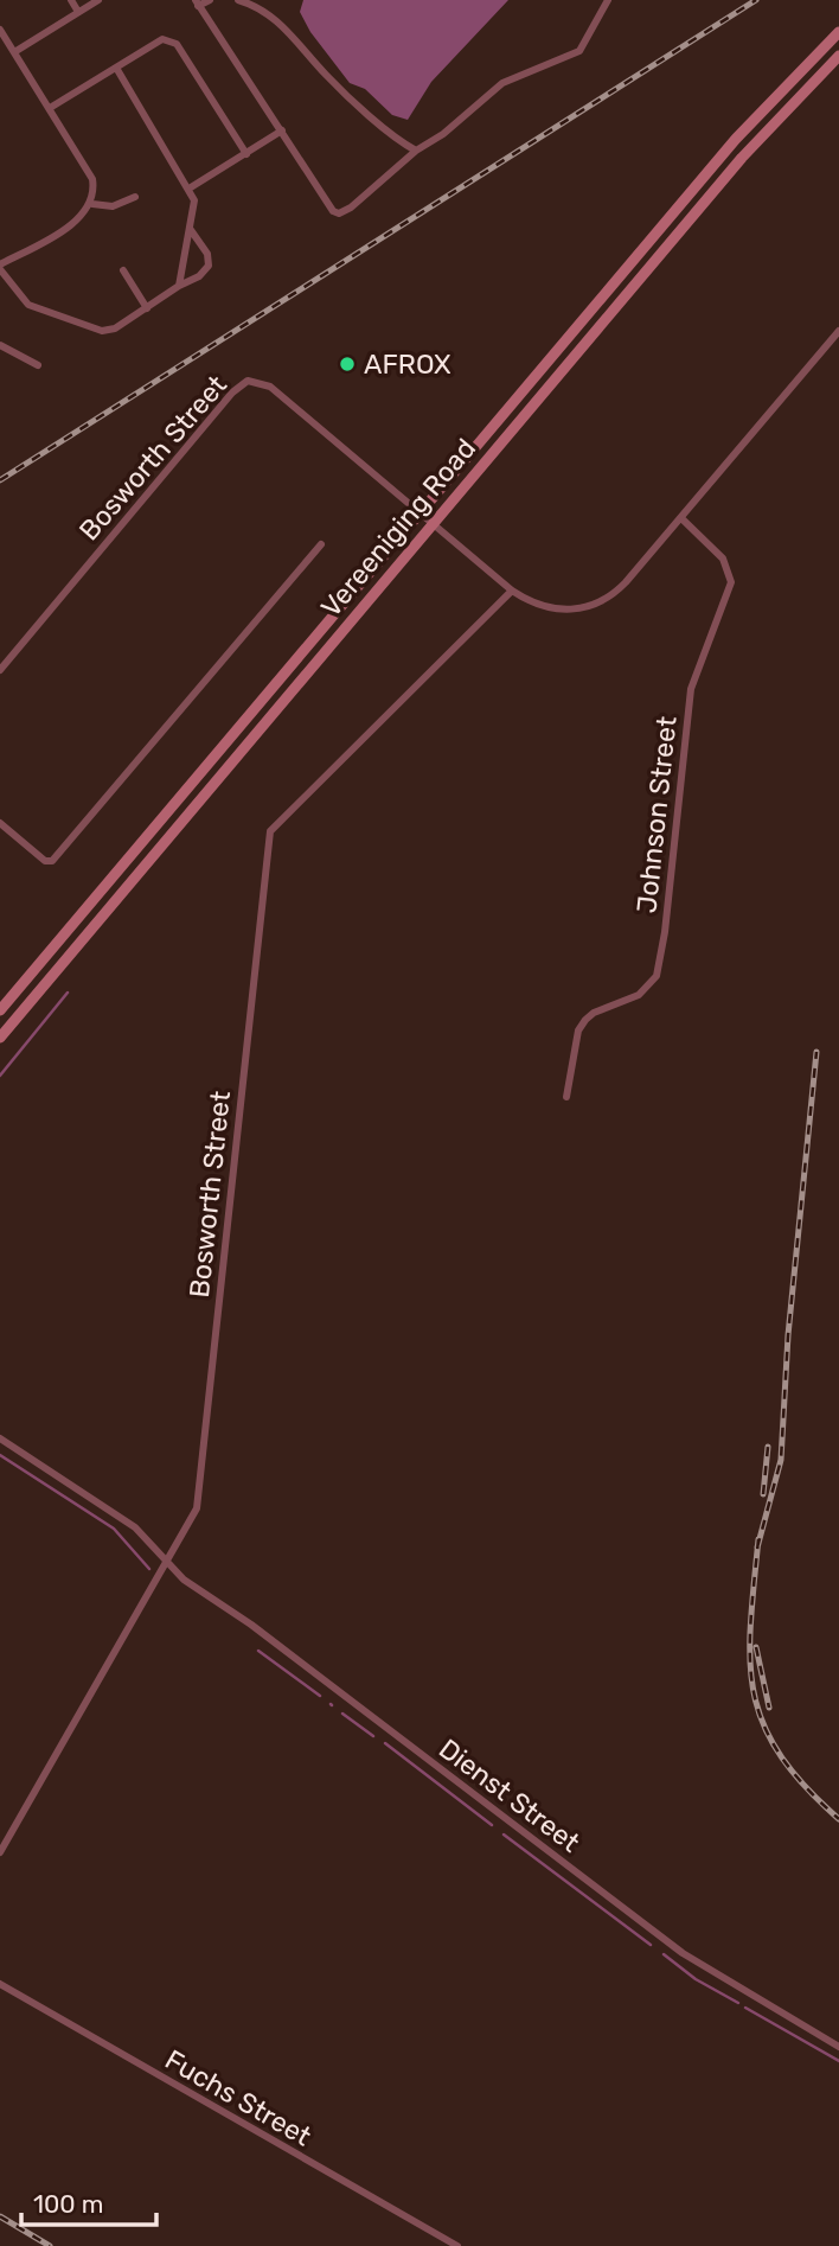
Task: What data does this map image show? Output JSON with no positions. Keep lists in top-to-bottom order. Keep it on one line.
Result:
{"streets":{"main road":["Vereeniging Road"],"street":["Bosworth Street","Johnson Street","Dienst Street","Fuchs Street"]},"crossings":[["Bosworth Street","Vereeniging Road"],["Bosworth Street","Johnson Street"],["Bosworth Street","Dienst Street"]],"places":["AFROX"],"scale_bar":"100 m"}
